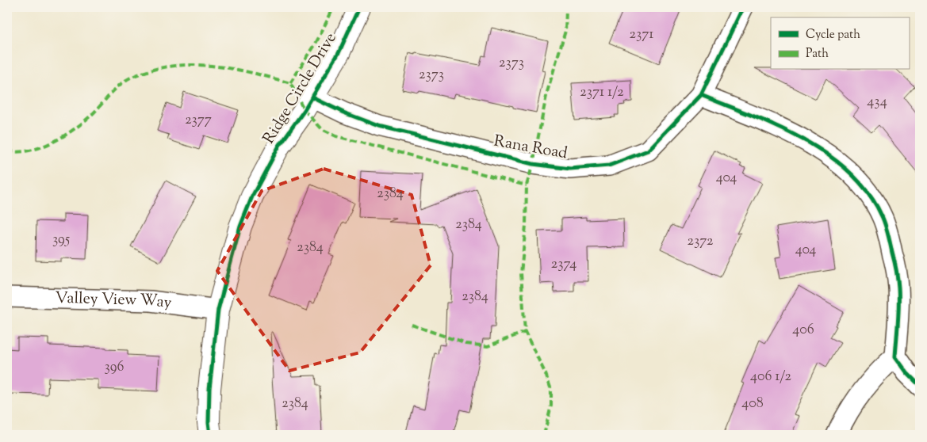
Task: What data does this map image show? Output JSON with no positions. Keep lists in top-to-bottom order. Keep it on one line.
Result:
{"streets":{"street":["Ridge Circle Drive","Rana Road","Valley View Way"]},"crossings":[["Ridge Circle Drive","Rana Road"],["Ridge Circle Drive","Valley View Way"]],"house_numbers":["2371","2373","2373","2371 1/2","434","2377","404","2384","2384","395","2372","2384","404","2374","2384","406","396","406 1/2","2384","408"],"legend":["Cycle path","Path"]}
